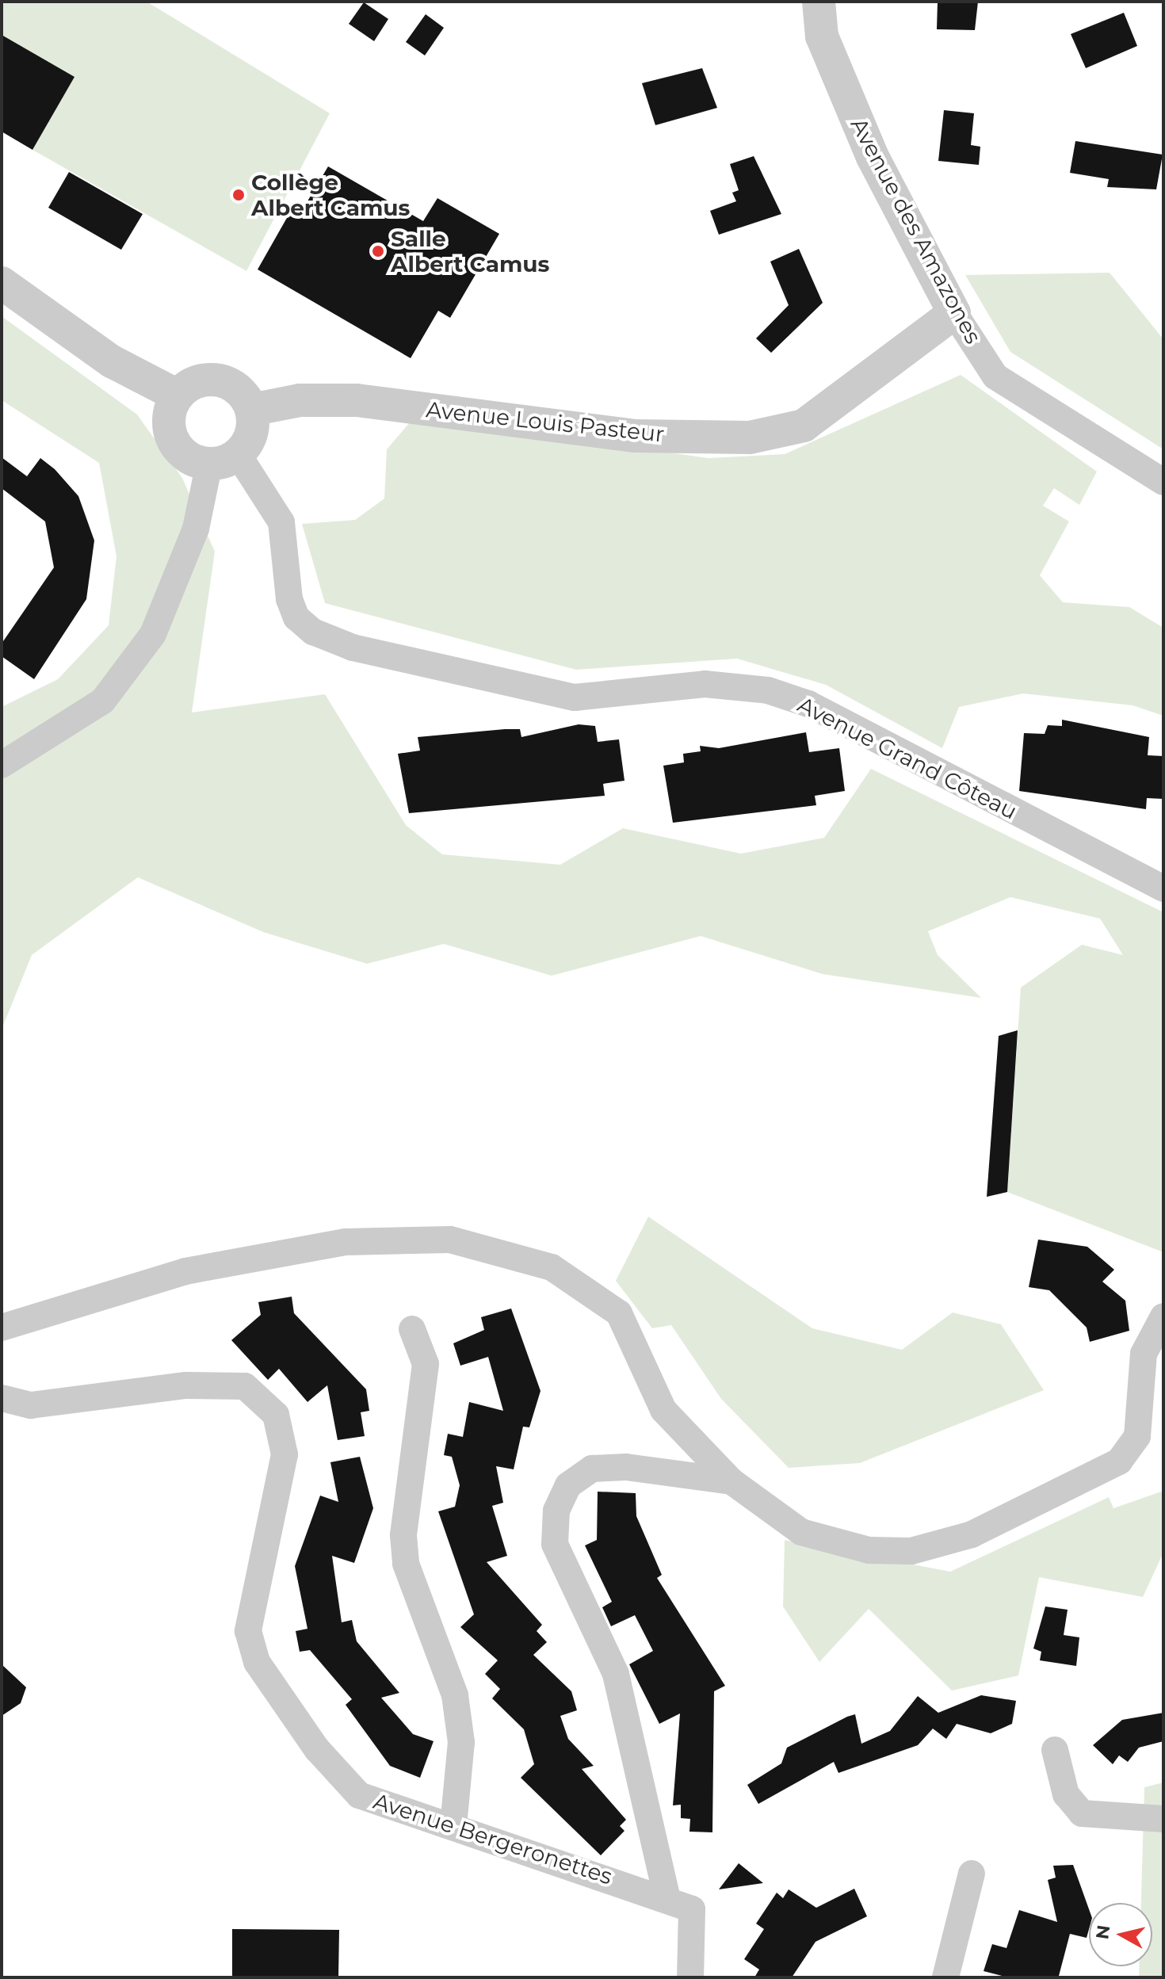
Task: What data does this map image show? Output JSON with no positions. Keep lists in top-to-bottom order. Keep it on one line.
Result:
{"streets":{"street":["Avenue des Amazones","Avenue Louis Pasteur","Avenue Grand Côteau","Avenue Bergeronettes"]},"crossings":[["Avenue des Amazones","Avenue Louis Pasteur"],["Avenue Louis Pasteur","Avenue Grand Côteau"]],"places":["Collège Albert Camus","Salle Albert Camus"],"north":"left"}
